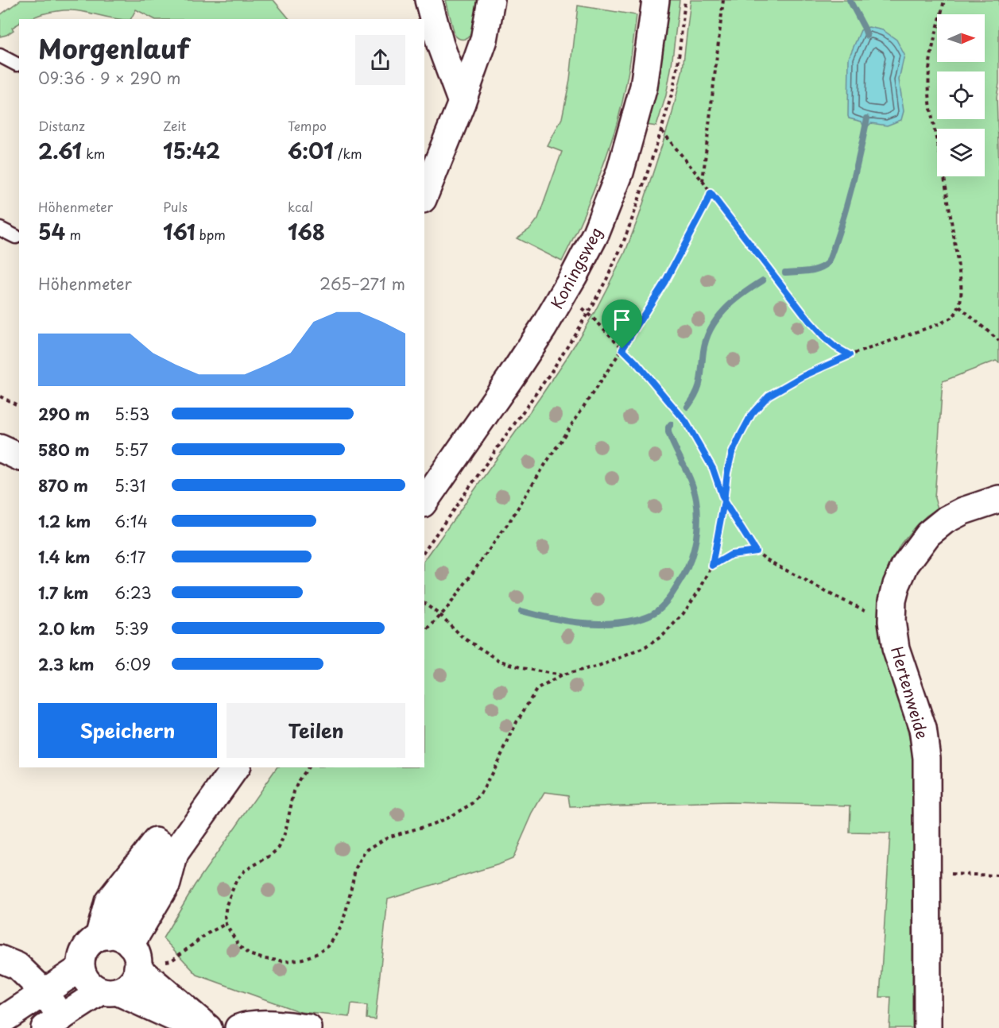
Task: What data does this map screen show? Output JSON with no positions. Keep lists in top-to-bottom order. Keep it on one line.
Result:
{"streets":{"main road":["Koningsweg","Hertenweide"]},"north":"right","page":{"heading":["Morgenlauf","09:36 · 9 × 290 m"],"stats":[["Distanz","2.61 km"],["Zeit","15:42"],["Tempo","6:01 /km"],["Höhenmeter","54 m"],["Puls","161 bpm"],["kcal","168"]],"chart":["Höhenmeter","265–271 m"],"list":[{"name":"290 m","note":"5:53"},{"name":"580 m","note":"5:57"},{"name":"870 m","note":"5:31"},{"name":"1.2 km","note":"6:14"},{"name":"1.4 km","note":"6:17"},{"name":"1.7 km","note":"6:23"},{"name":"2.0 km","note":"5:39"},{"name":"2.3 km","note":"6:09"}],"buttons":["Speichern","Teilen"]}}
